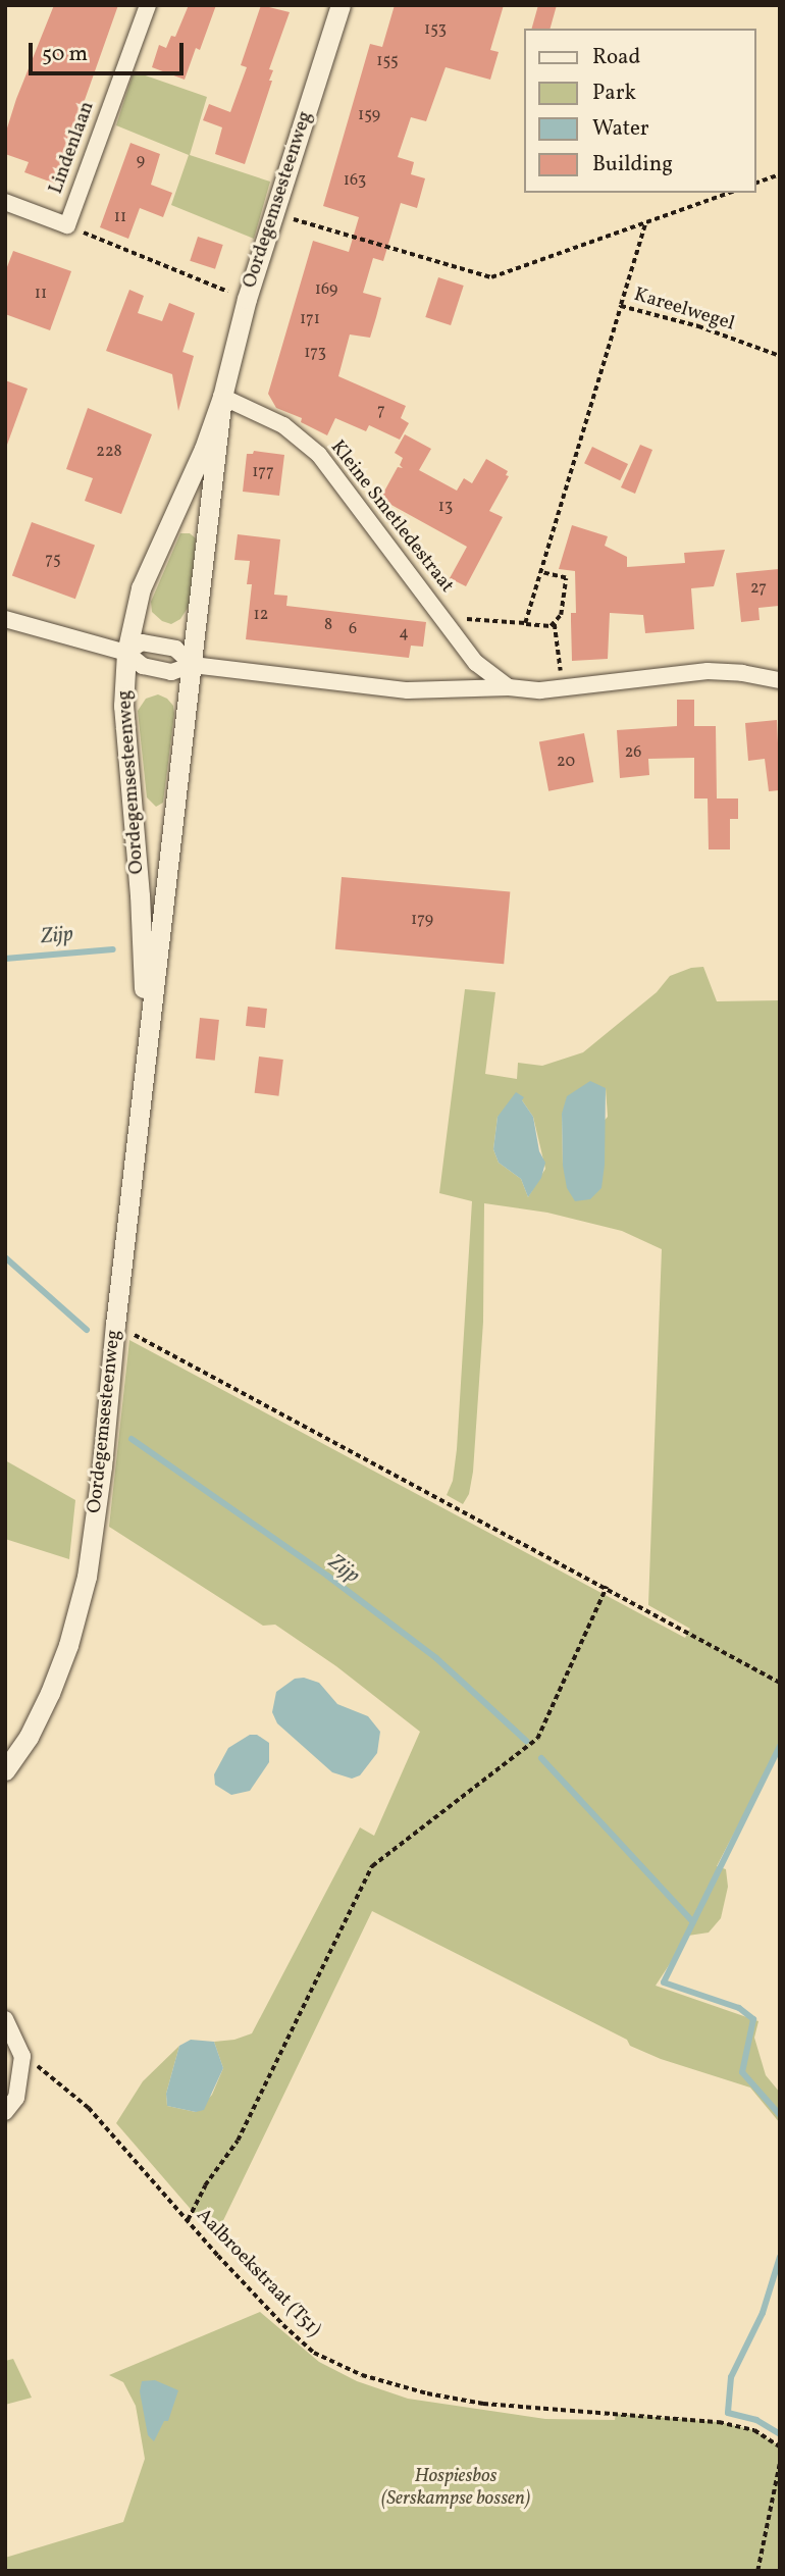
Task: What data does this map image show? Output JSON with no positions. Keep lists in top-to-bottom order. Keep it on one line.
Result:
{"streets":{"street":["Lindenlaan","Oordegemsesteenweg","Kleine Smetledestraat"],"path":["Kareelwegel","Aalbroekstraat (T51)"]},"crossings":[["Oordegemsesteenweg","Kleine Smetledestraat"]],"water":["Zijp"],"parks":["Hospiesbos (Serskampse bossen)"],"house_numbers":["153","155","159","9","163","11","169","11","171","173","7","228","177","13","75","27","12","8","6","4","26","20","179"],"legend":["Road","Park","Water","Building"],"scale_bar":"50 m"}
